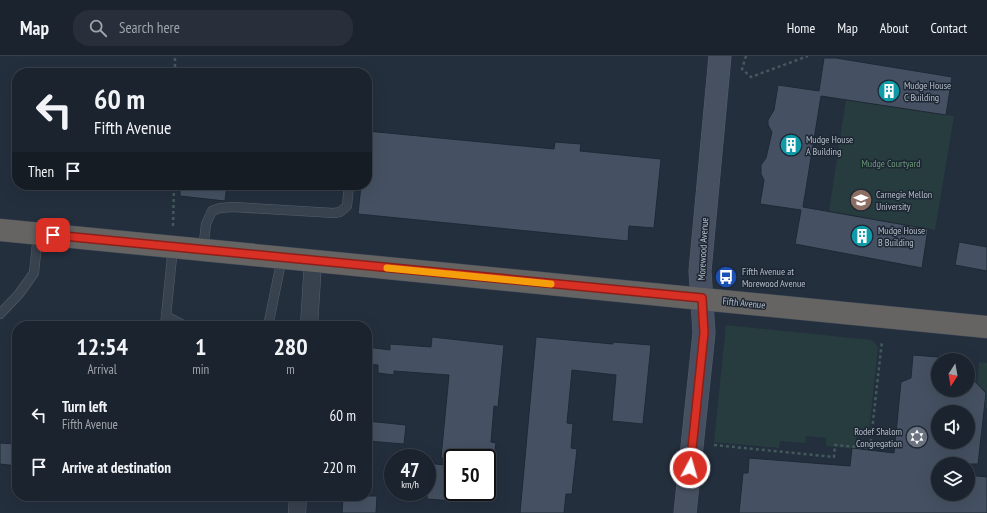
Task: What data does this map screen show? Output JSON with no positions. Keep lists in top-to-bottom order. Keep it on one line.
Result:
{"streets":{"highway":["Fifth Avenue"],"main road":["Morewood Avenue"]},"crossings":[["Morewood Avenue","Fifth Avenue"]],"parks":["Mudge Courtyard"],"places":{"building":["Mudge House C Building","Mudge House A Building","Mudge House B Building"],"school or university":["Carnegie Mellon University"],"bus stop":["Fifth Avenue at Morewood Avenue"],"synagogue":["Rodef Shalom Congregation"]},"north":"bottom","page":{"header":"Map","search":"Search here","nav":["Home","Map","About","Contact"],"turn":["60 m","Fifth Avenue"],"then":"Then","eta":["12:54","Arrival","1","min","280","m"],"list":[{"name":"Turn left","note":"Fifth Avenue","value":"60 m"},{"name":"Arrive at destination","value":"220 m"}],"speed":"47 km/h","limit":"50"}}
